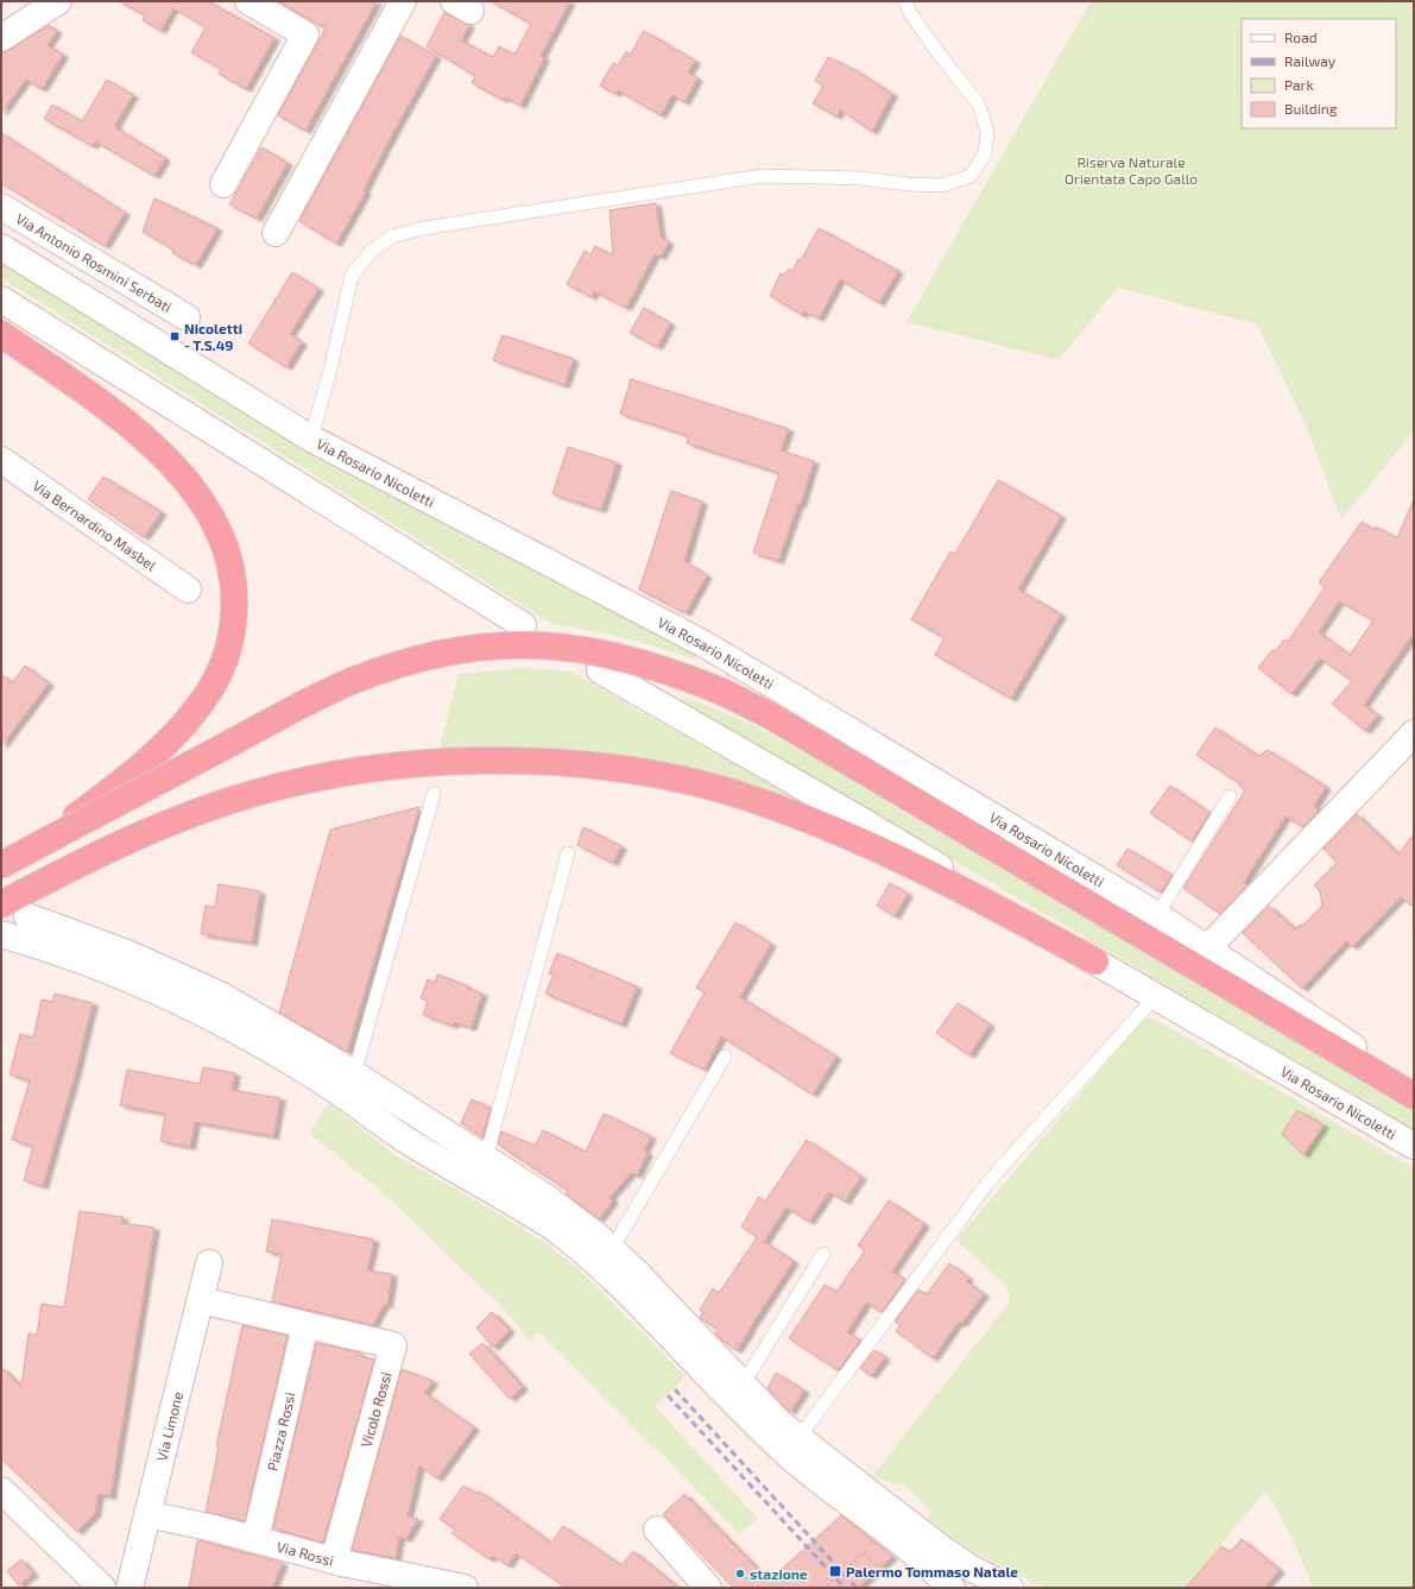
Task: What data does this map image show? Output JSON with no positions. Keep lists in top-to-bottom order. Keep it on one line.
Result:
{"streets":{"street":["Via Antonio Rosmini Serbati","Via Rosario Nicoletti","Via Bernardino Masbel","Vicolo Rossi","Via Limone","Piazza Rossi","Via Rossi"]},"crossings":[["Vicolo Rossi","Piazza Rossi"],["Vicolo Rossi","Via Rossi"],["Via Limone","Via Rossi"],["Piazza Rossi","Via Rossi"]],"parks":["Riserva Naturale Orientata Capo Gallo"],"places":{"transit":["Nicoletti - T.S.49","Palermo Tommaso Natale"],"other":["stazione"]},"legend":["Road","Railway","Park","Building"]}
